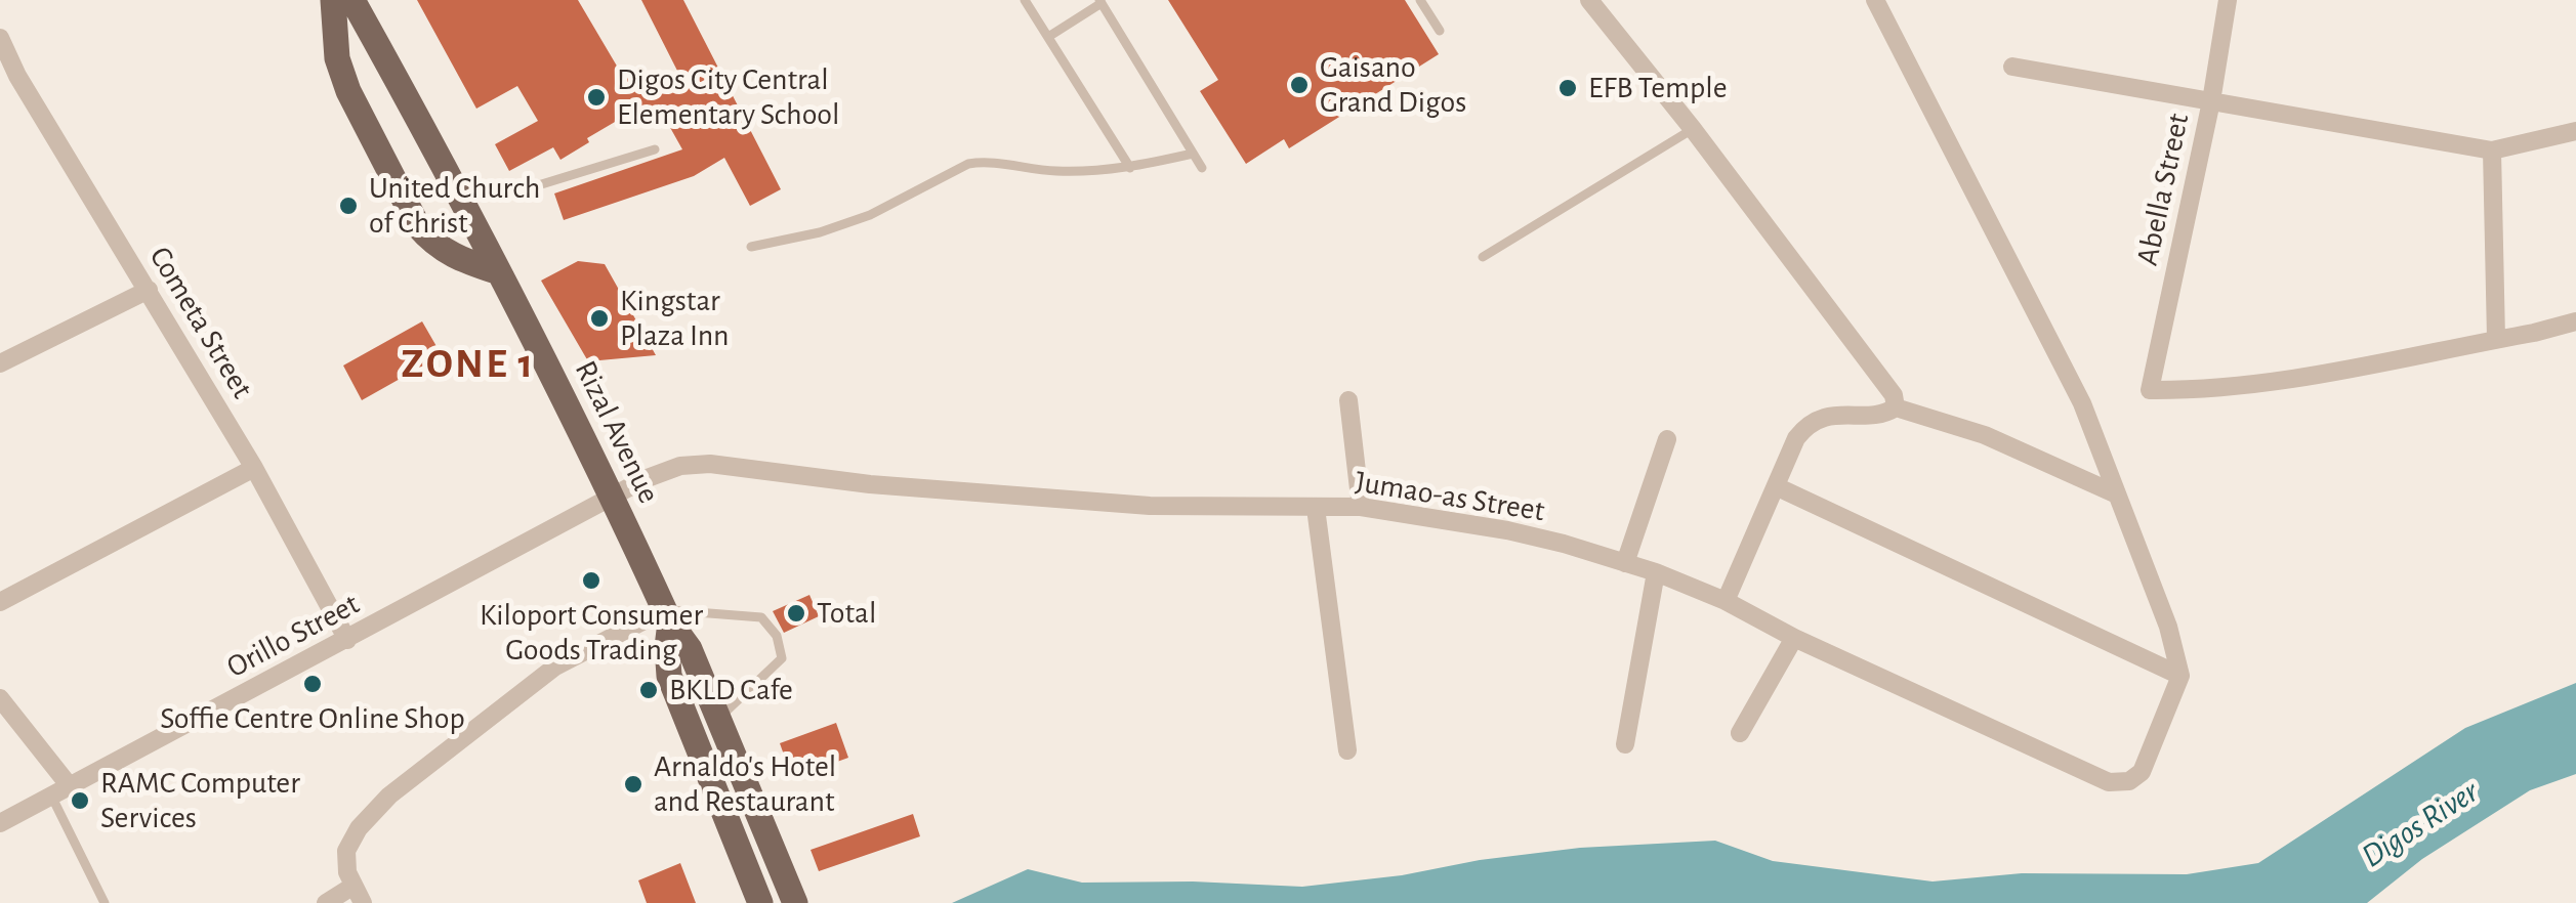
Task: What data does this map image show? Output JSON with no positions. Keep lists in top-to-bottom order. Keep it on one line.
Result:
{"streets":{"main road":["Rizal Avenue"],"street":["Abella Street","Cometa Street","Jumao-as Street","Orillo Street"]},"crossings":[["Cometa Street","Orillo Street"],["Rizal Avenue","Jumao-as Street"],["Rizal Avenue","Orillo Street"],["Jumao-as Street","Orillo Street"]],"districts":["ZONE 1"],"water":["Digos River"],"places":["Gaisano Grand Digos","EFB Temple","Digos City Central Elementary School","United Church of Christ","Kingstar Plaza Inn","Kiloport Consumer Goods Trading","Total","Soffie Centre Online Shop","BKLD Cafe","Arnaldo's Hotel and Restaurant","RAMC Computer Services"]}
